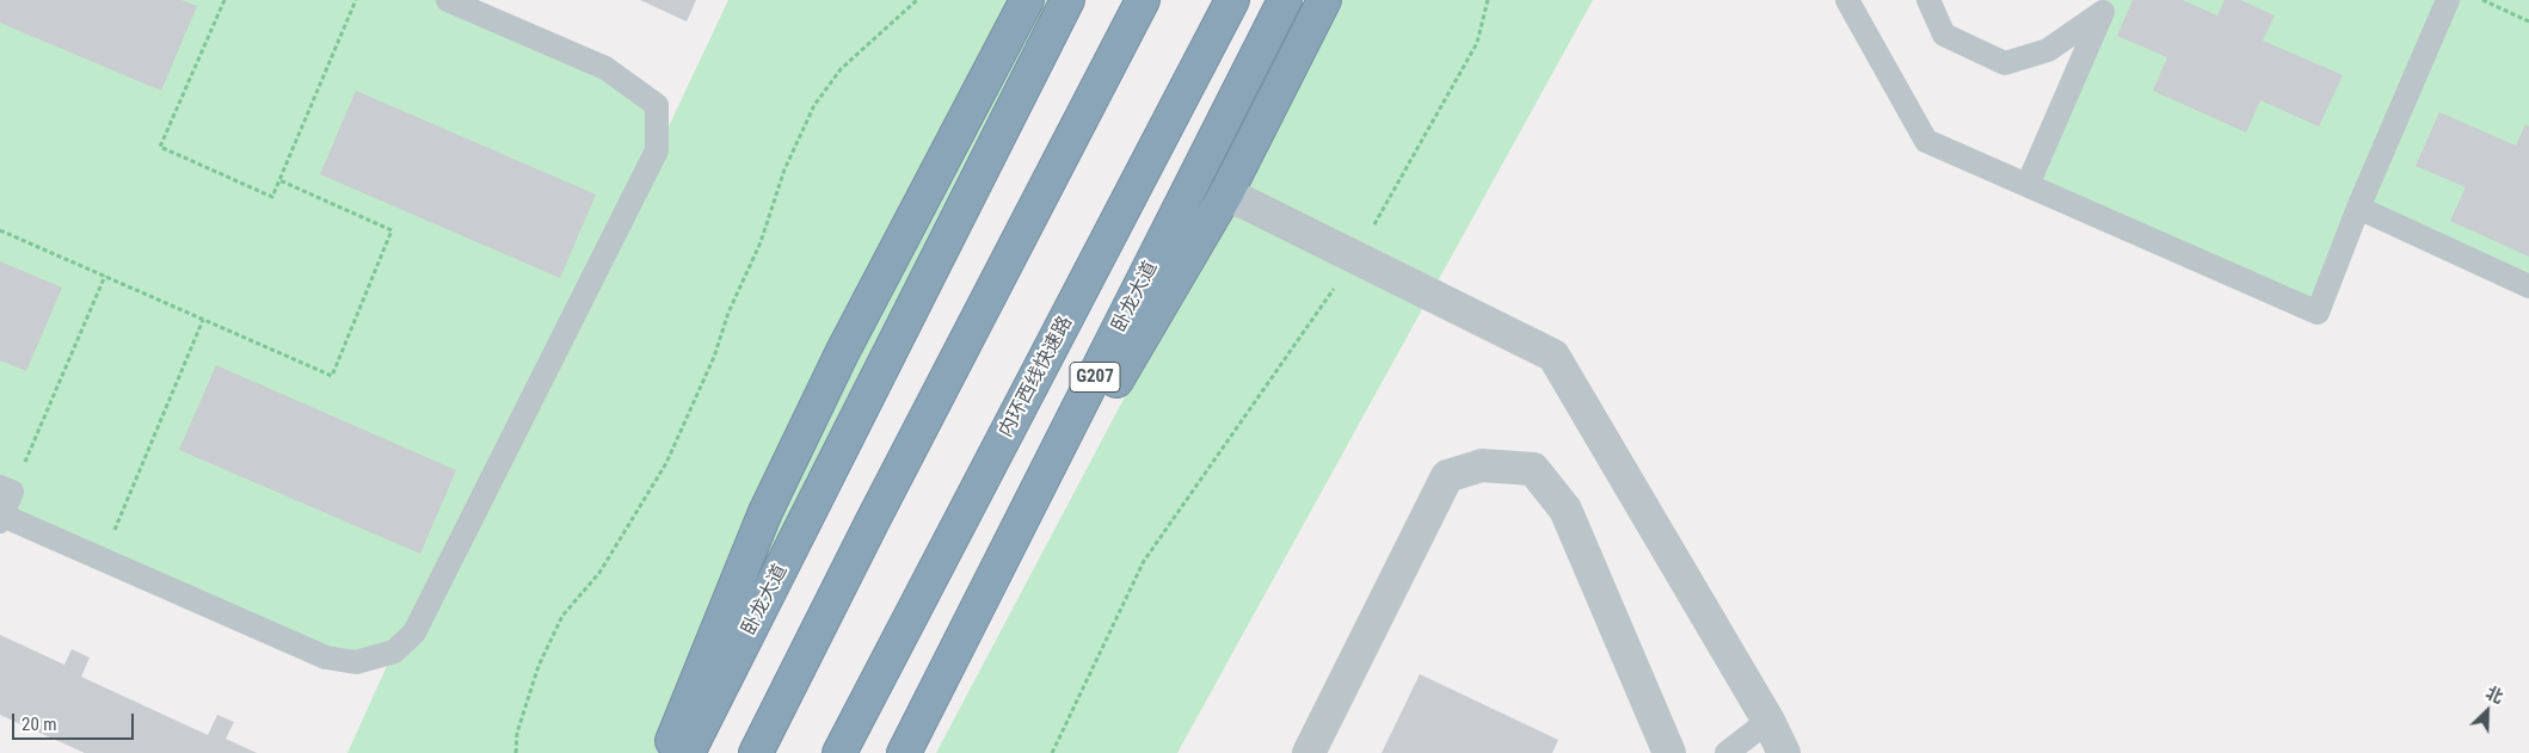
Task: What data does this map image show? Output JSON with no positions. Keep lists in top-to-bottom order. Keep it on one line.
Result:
{"streets":{"highway":["卧龙大道","内环西线快速路","G207"]},"scale_bar":"20 m","north":"top right"}
